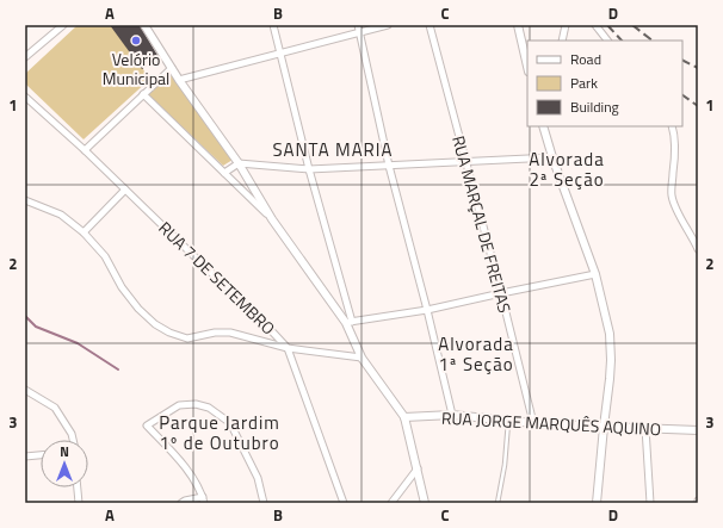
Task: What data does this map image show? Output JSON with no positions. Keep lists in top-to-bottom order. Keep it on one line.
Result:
{"streets":{"street":["RUA MARÇAL DE FREITAS","RUA 7 DE SETEMBRO","RUA JORGE MARQUÊS AQUINO"]},"crossings":[["RUA MARÇAL DE FREITAS","RUA JORGE MARQUÊS AQUINO"]],"districts":["SANTA MARIA","Alvorada 2ª Seção","Alvorada 1ª Seção","Parque Jardim 1º de Outubro"],"places":["Velório Municipal"],"legend":["Road","Park","Building"],"north":"top","grid":{"columns":["A","B","C","D"],"rows":["1","2","3"]}}
